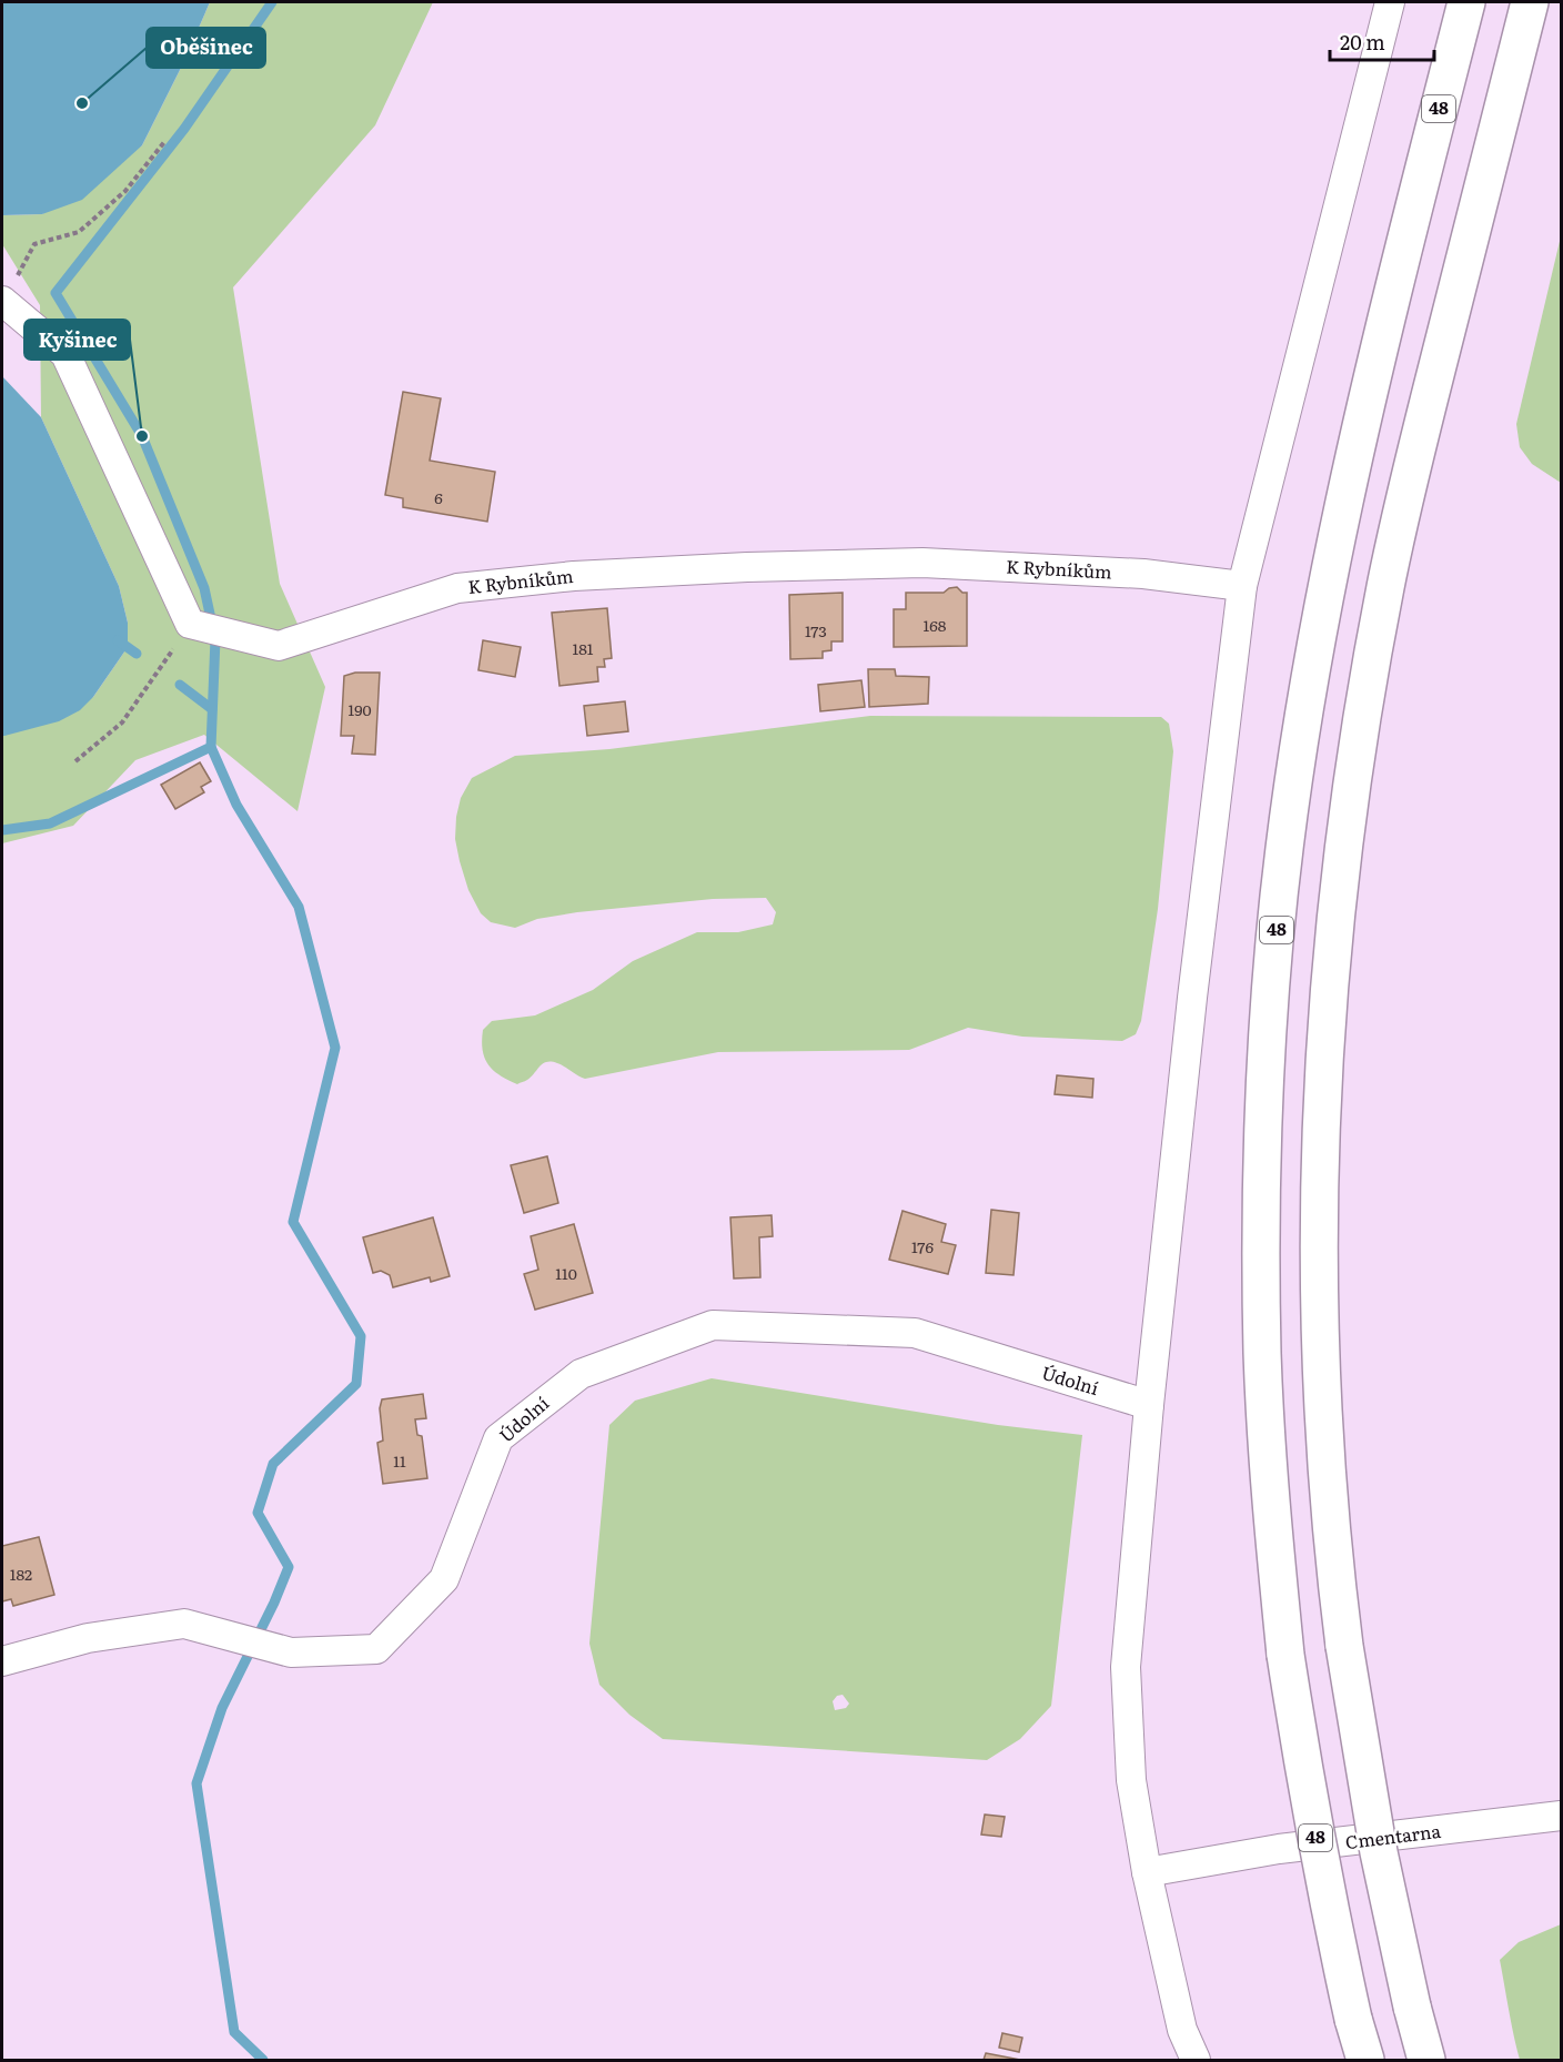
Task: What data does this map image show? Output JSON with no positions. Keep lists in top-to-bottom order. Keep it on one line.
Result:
{"streets":{"highway":["48"],"street":["K Rybníkům","Údolní","Cmentarna"]},"places":["Oběšinec","Kyšinec"],"house_numbers":["6","168","173","181","190","176","110","11","182"],"scale_bar":"20 m"}
